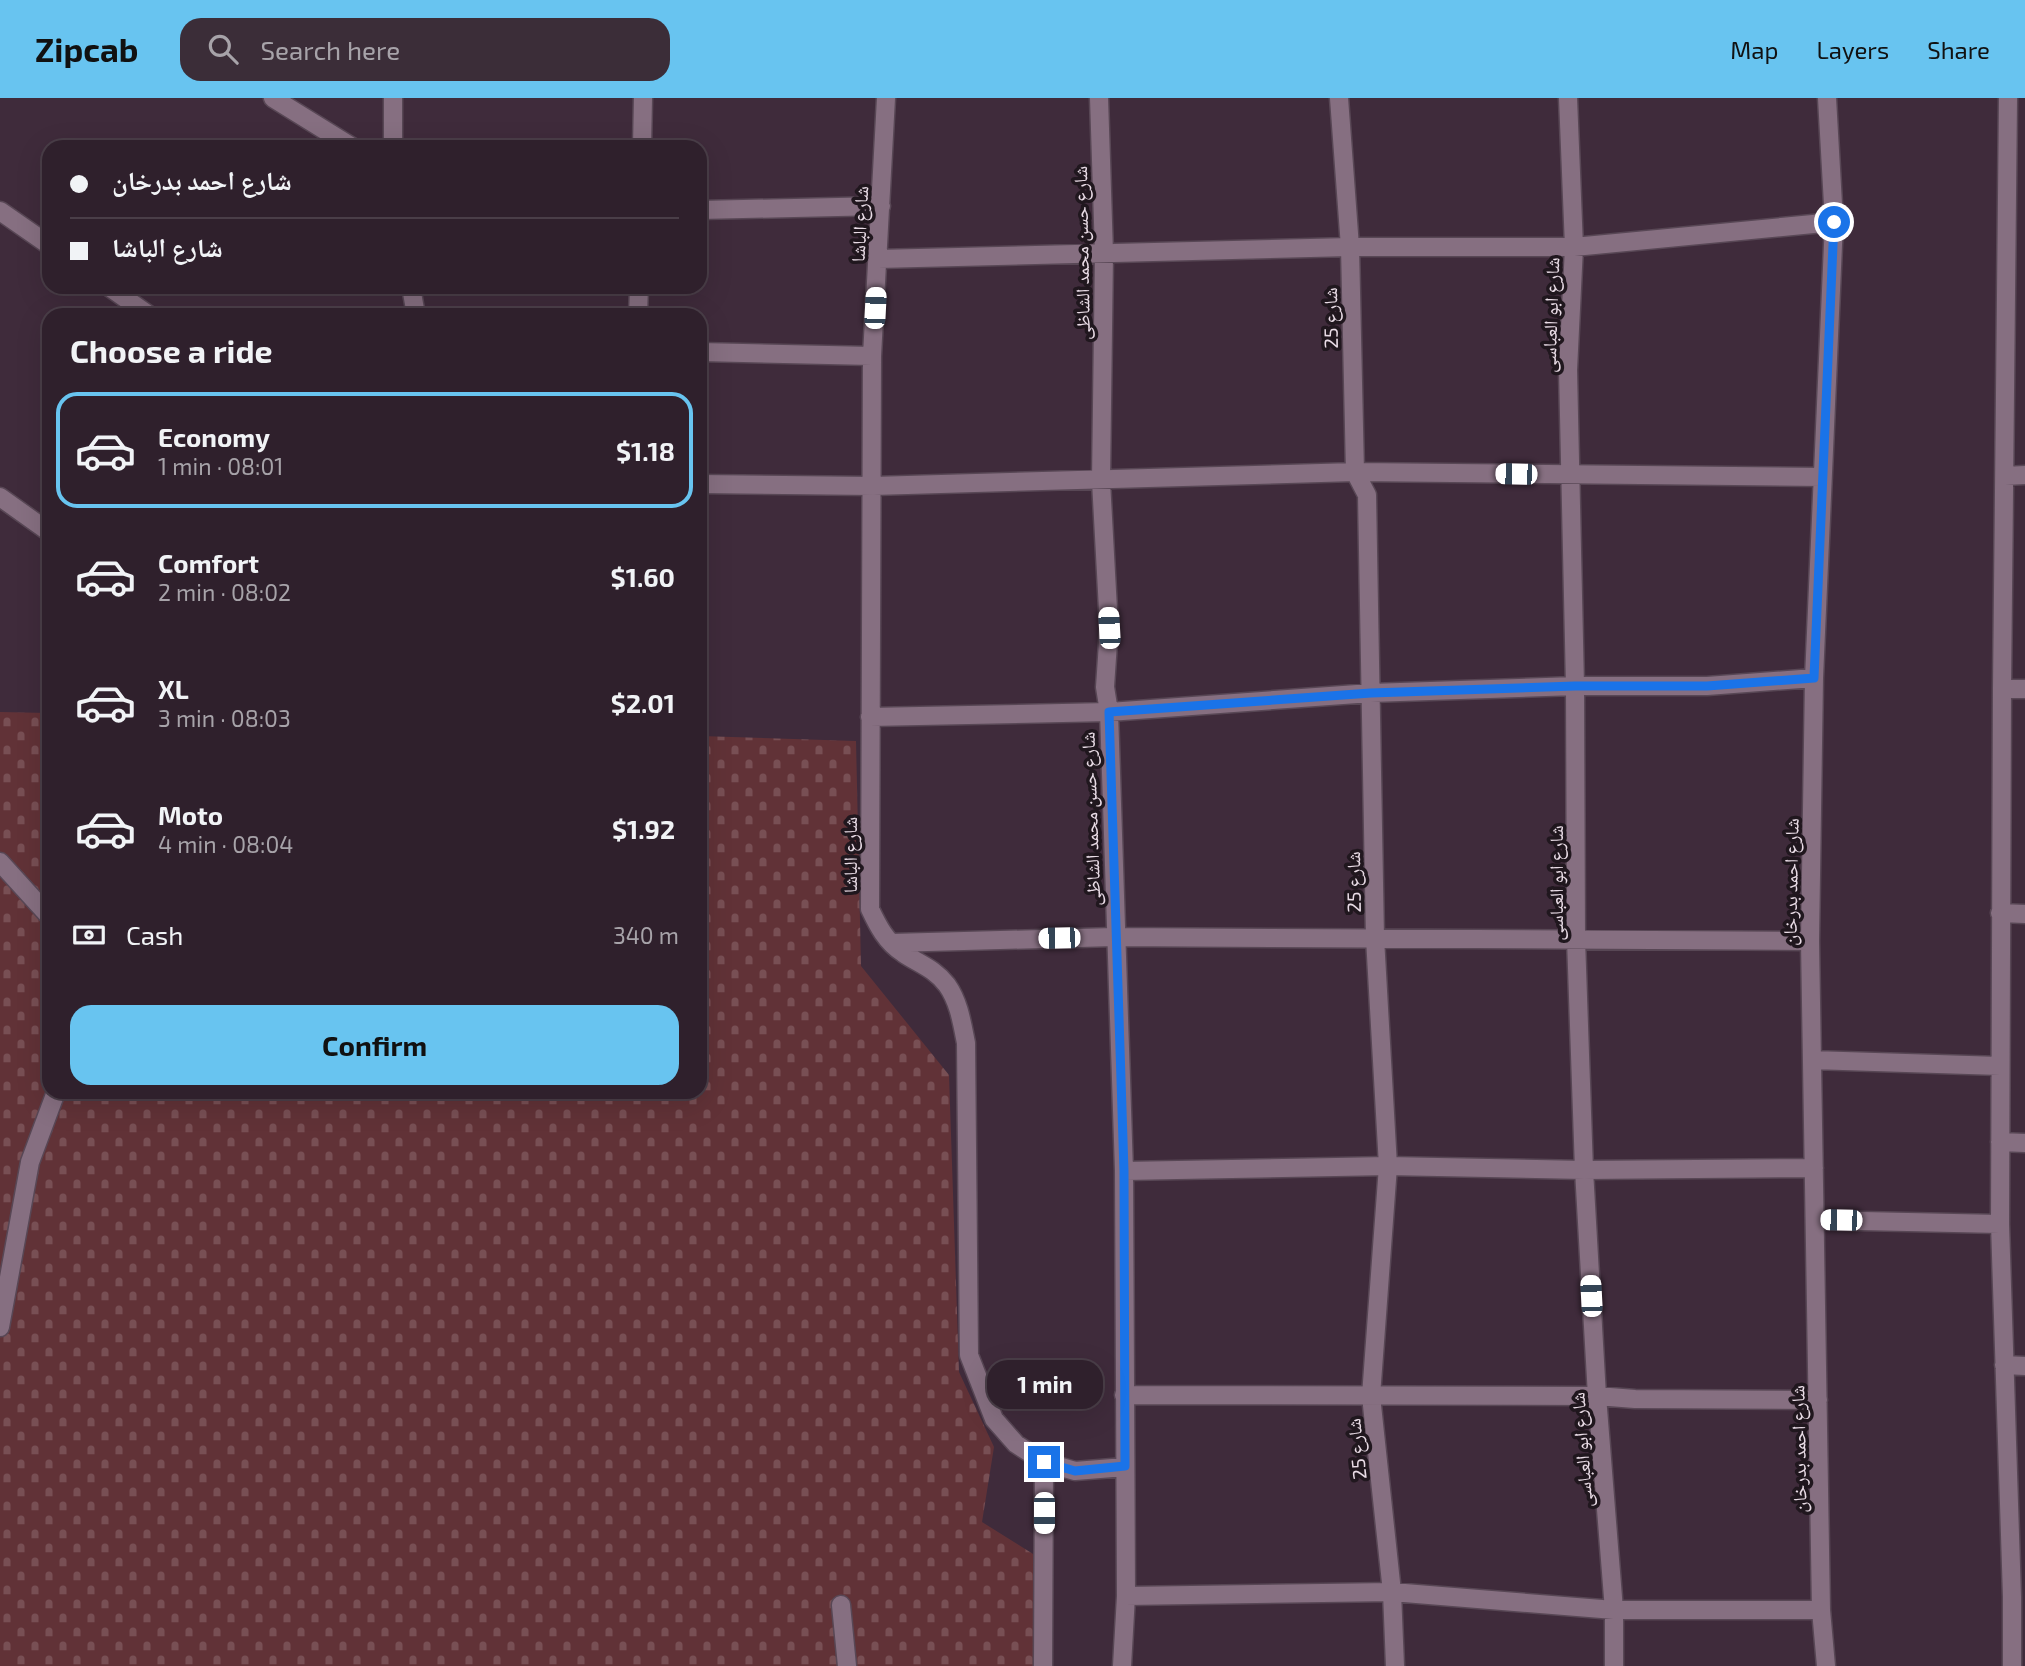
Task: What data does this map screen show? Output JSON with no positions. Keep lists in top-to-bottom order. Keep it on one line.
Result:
{"streets":{"street":["شارع الباشا","شارع حسن محمد الشاظى","شارع ابو العباسى","شارع 25","شارع احمد بدرخان"]},"crossings":[["شارع الباشا","شارع حسن محمد الشاظى"]],"page":{"header":"Zipcab","search":"Search here","nav":["Map","Layers","Share"],"banner":["شارع احمد بدرخان","شارع الباشا"],"heading":"Choose a ride","list":[{"name":"Economy","note":"1 min · 08:01","value":"$1.18"},{"name":"Comfort","note":"2 min · 08:02","value":"$1.60"},{"name":"XL","note":"3 min · 08:03","value":"$2.01"},{"name":"Moto","note":"4 min · 08:04","value":"$1.92"}],"pay":["Cash","340 m"],"buttons":"Confirm","bubble":"1 min"}}
